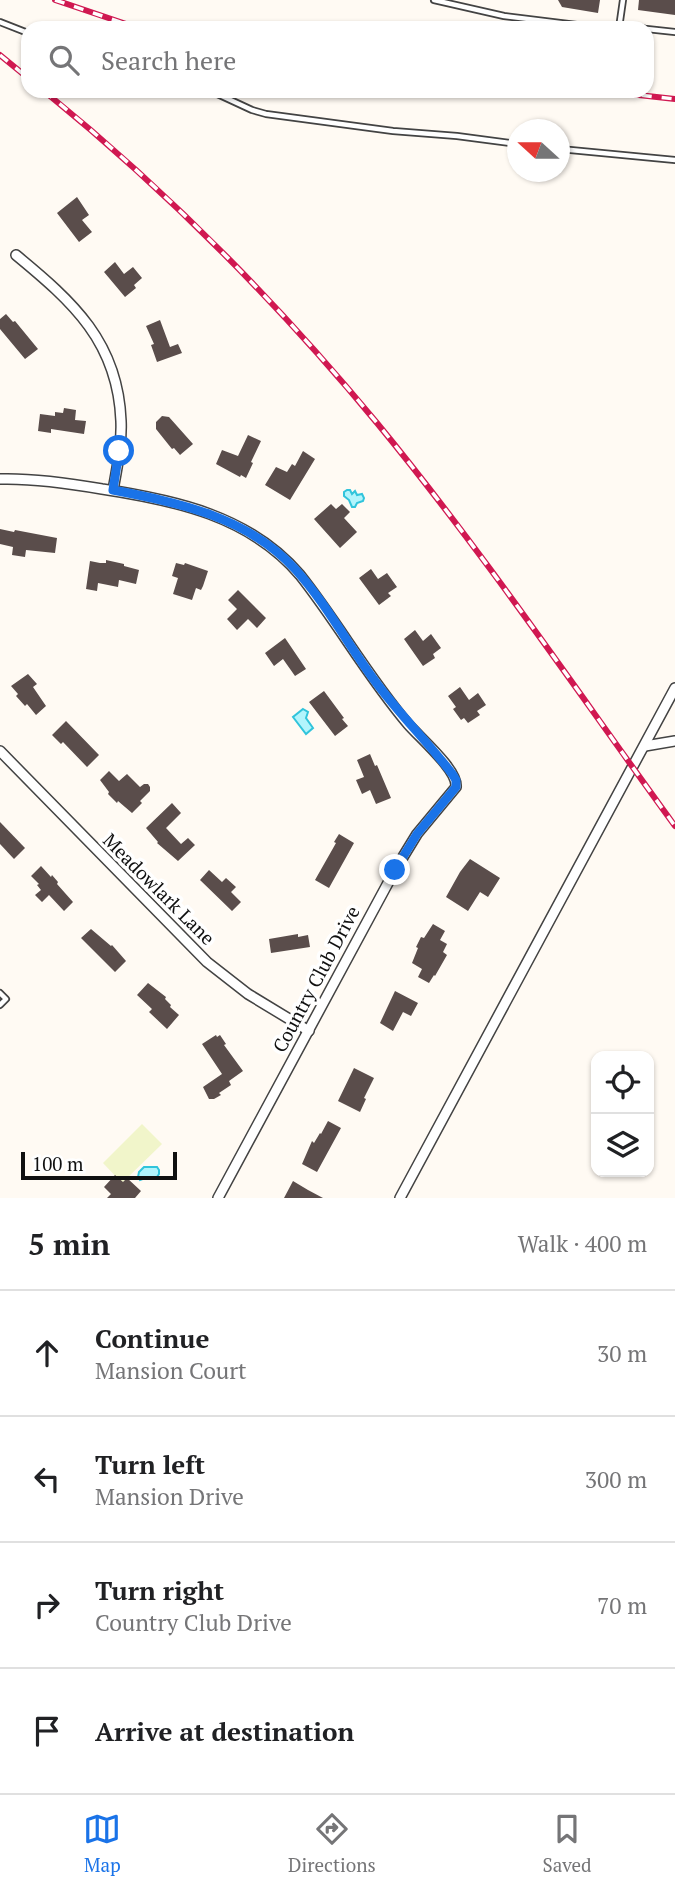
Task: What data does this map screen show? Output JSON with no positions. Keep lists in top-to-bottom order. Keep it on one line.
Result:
{"streets":{"street":["Meadowlark Lane","Country Club Drive"]},"crossings":[["Meadowlark Lane","Country Club Drive"]],"scale_bar":"100 m","north":"left","page":{"search":"Search here","scale":"100 m","heading":["5 min","Walk · 400 m"],"list":[["Continue","Mansion Court","30 m"],["Turn left","Mansion Drive","300 m"],["Turn right","Country Club Drive","70 m"],"Arrive at destination"],"nav":["Map","Directions","Saved"]}}
